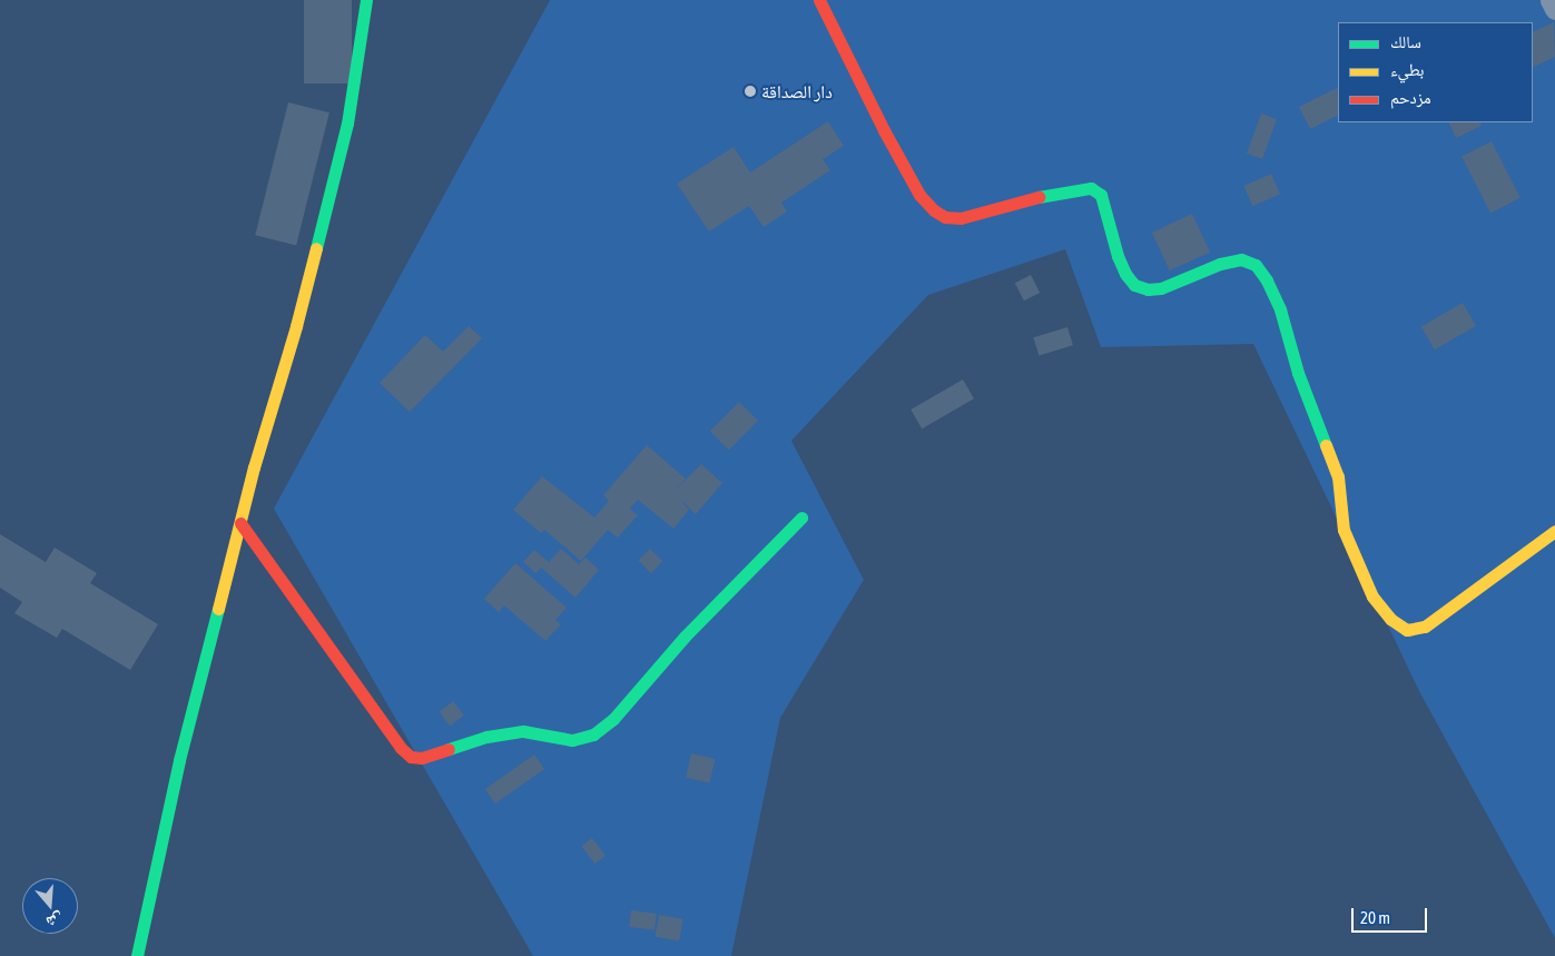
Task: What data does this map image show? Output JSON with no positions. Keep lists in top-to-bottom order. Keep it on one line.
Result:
{"places":["دار الصداقة"],"legend":["سالك","بطيء","مزدحم"],"scale_bar":"20 m","north":"bottom"}
